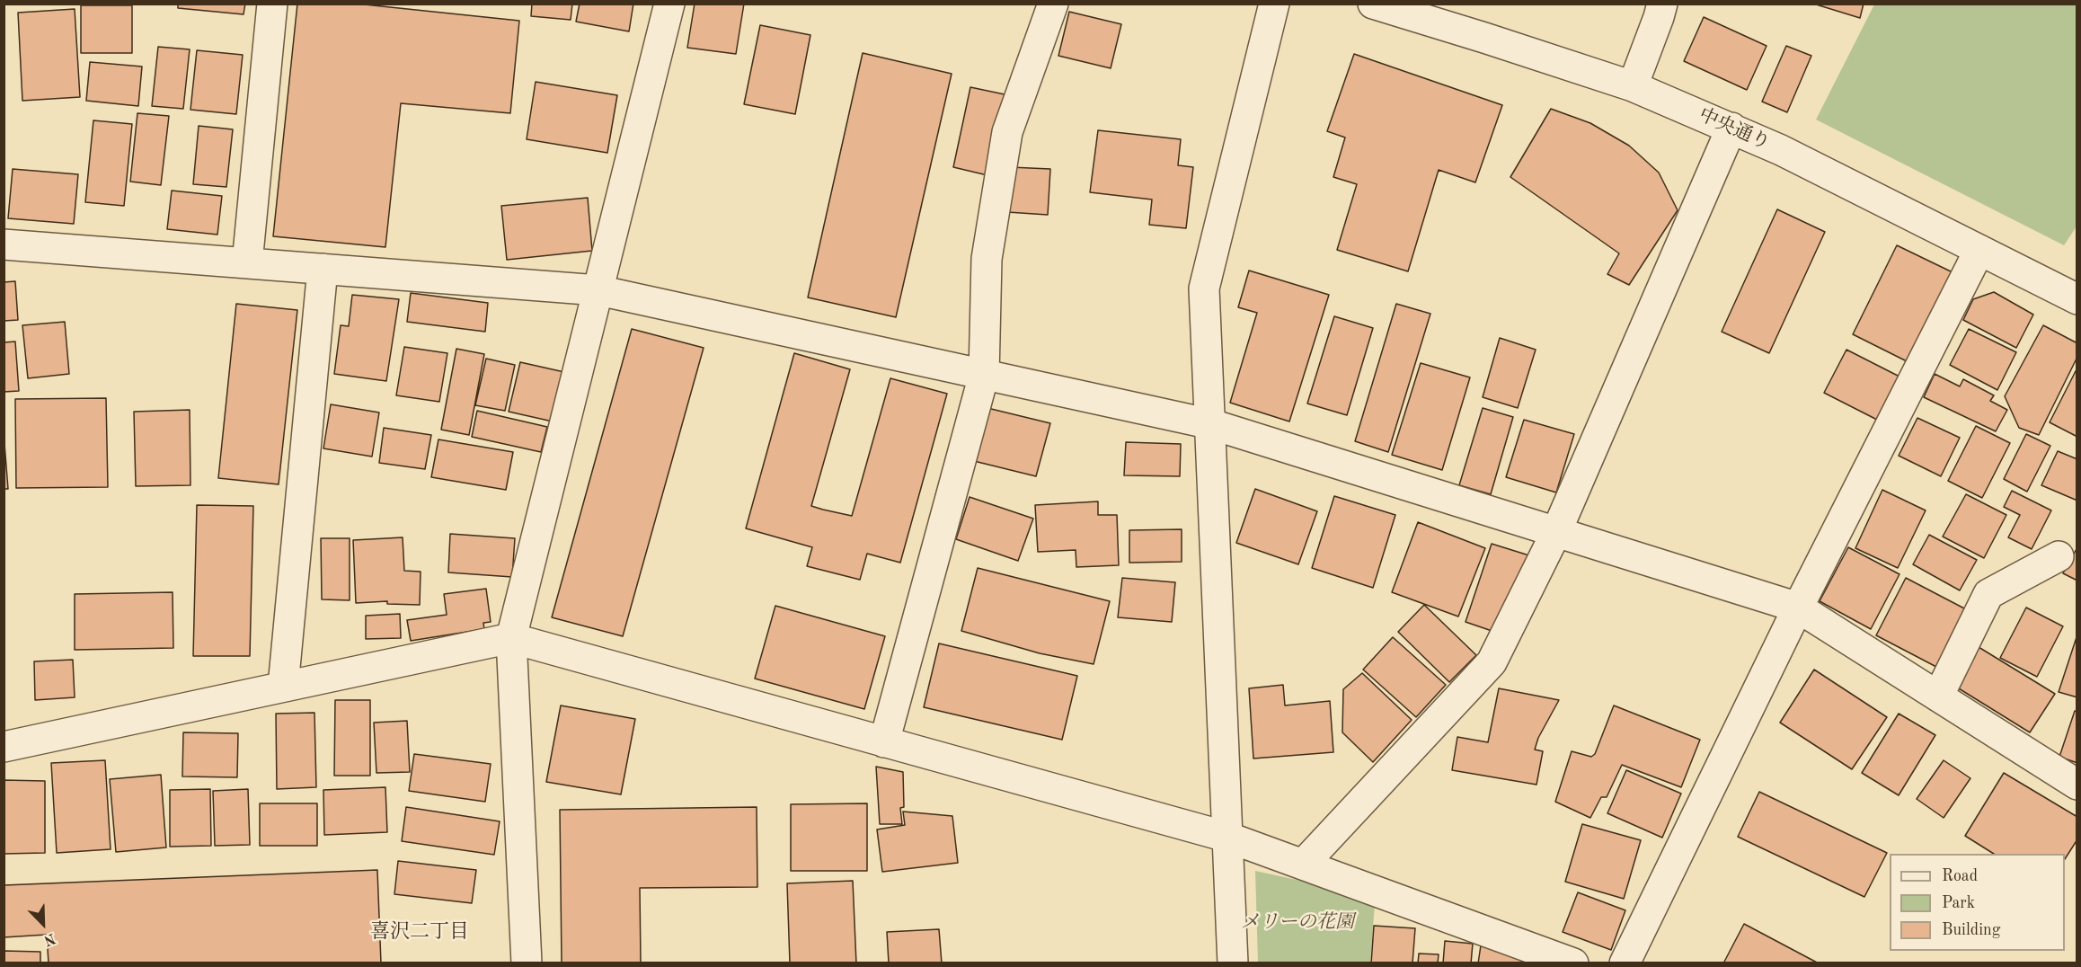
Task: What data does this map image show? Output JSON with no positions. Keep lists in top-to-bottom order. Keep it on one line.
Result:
{"streets":{"street":["中央通り"]},"districts":["喜沢二丁目"],"parks":["メリーの花園"],"legend":["Road","Park","Building"],"north":"bottom right"}
